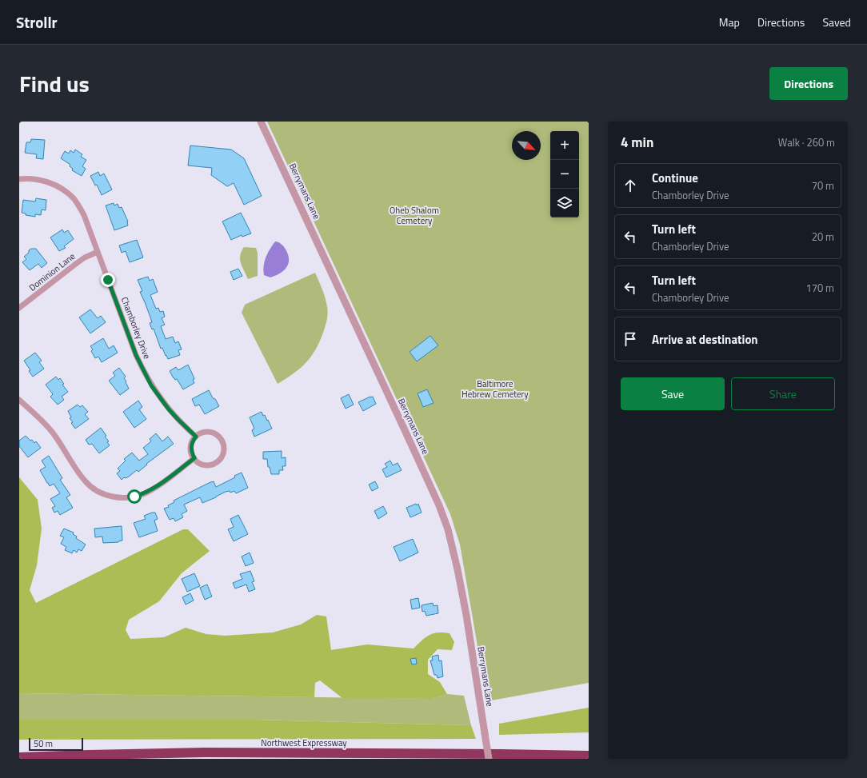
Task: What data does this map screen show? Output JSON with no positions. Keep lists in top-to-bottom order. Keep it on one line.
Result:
{"streets":{"highway":["Northwest Expressway"],"street":["Berrymans Lane","Dominion Lane","Chamborley Drive"]},"crossings":[["Dominion Lane","Chamborley Drive"]],"parks":["Oheb Shalom Cemetery","Baltimore Hebrew Cemetery"],"scale_bar":"50 m","north":"bottom right","page":{"header":"Strollr","nav":["Map","Directions","Saved"],"title":"Find us","buttons":["Directions",["Save","Share"]],"heading":["4 min","Walk · 260 m"],"map_buttons":["+","−"],"list":[["Continue","Chamborley Drive","70 m"],["Turn left","Chamborley Drive","20 m"],["Turn left","Chamborley Drive","170 m"],"Arrive at destination"],"scale":"50 m"}}
